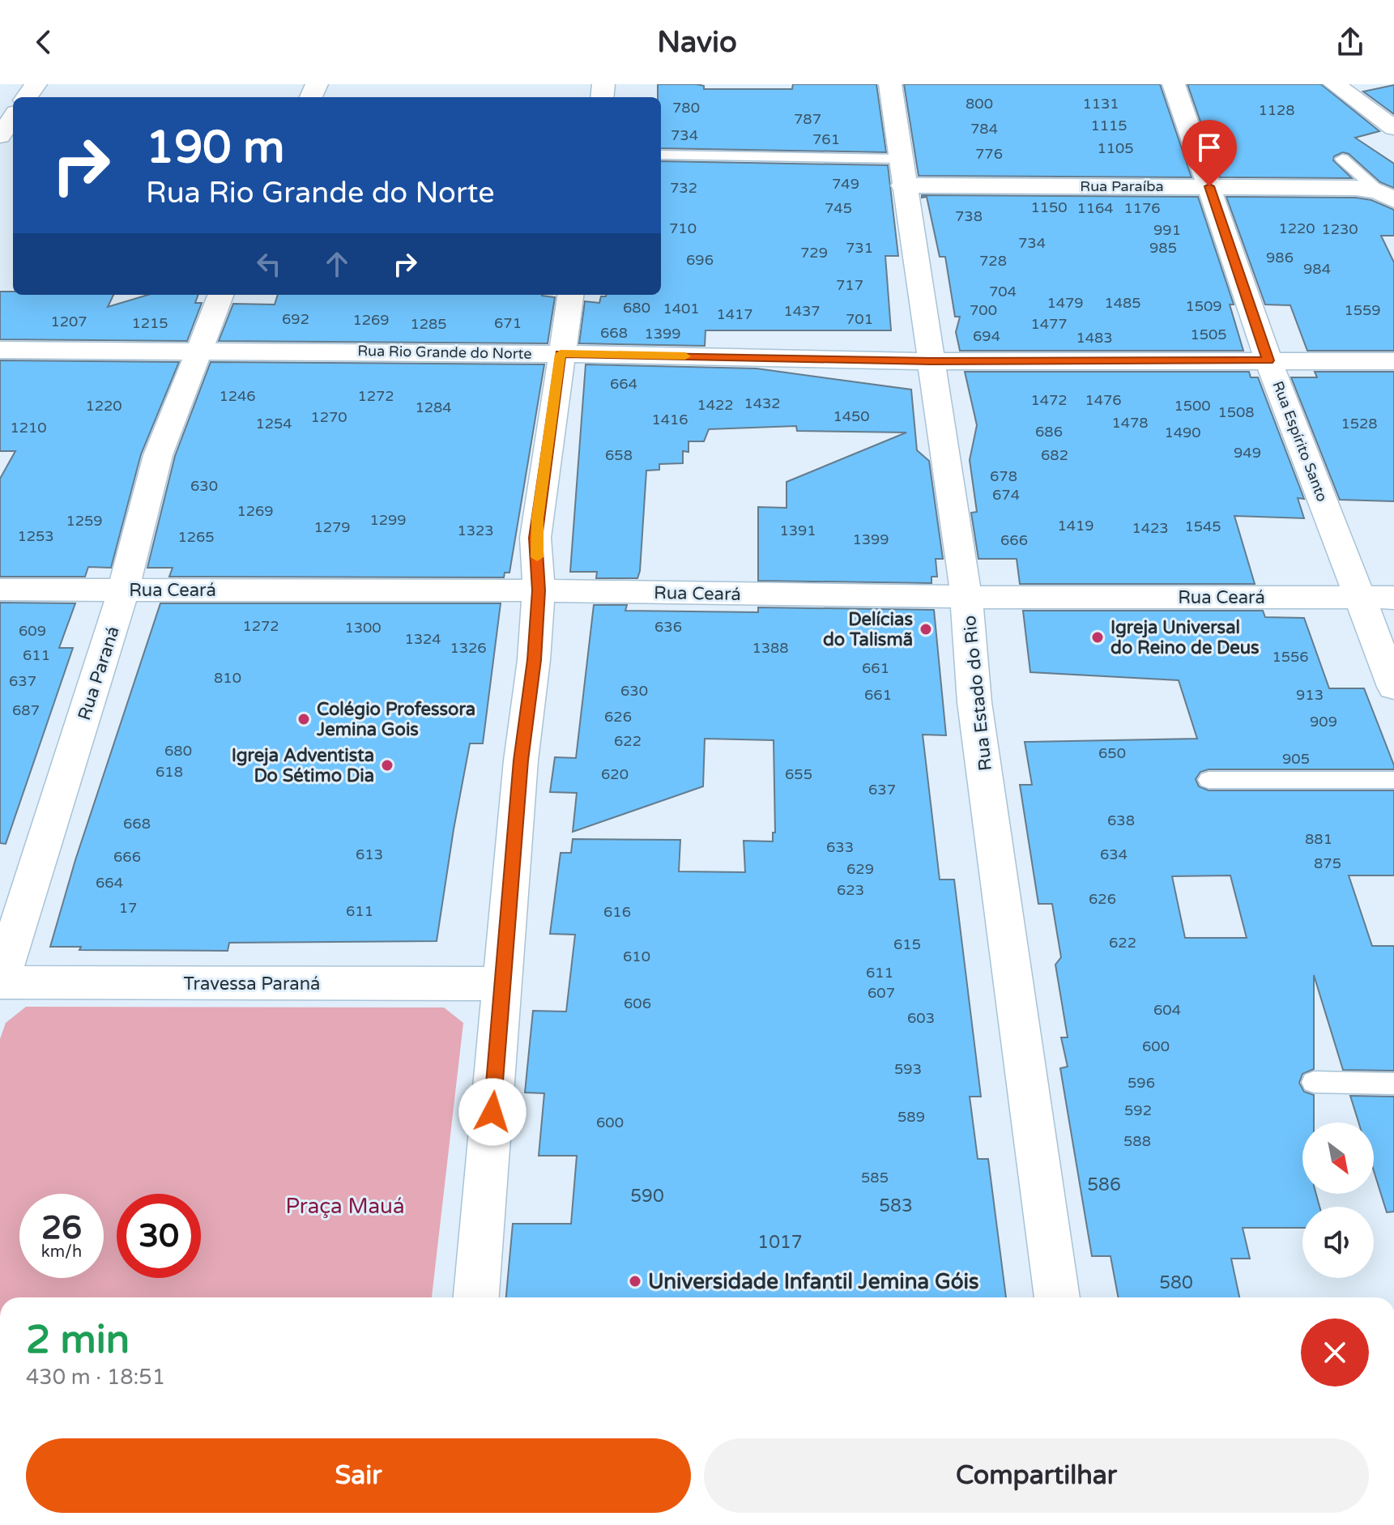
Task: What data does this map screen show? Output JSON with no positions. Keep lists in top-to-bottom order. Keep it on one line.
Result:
{"streets":{"street":["Rua Paraíba","Rua Rio Grande do Norte","Rua Espírito Santo","Rua Ceará","Rua Paraná","Rua Estado do Rio","Travessa Paraná"]},"crossings":[["Rua Paraíba","Rua Espírito Santo"],["Rua Paraíba","Rua Estado do Rio"],["Rua Rio Grande do Norte","Rua Espírito Santo"],["Rua Rio Grande do Norte","Rua Paraná"],["Rua Rio Grande do Norte","Rua Estado do Rio"],["Rua Espírito Santo","Rua Ceará"],["Rua Ceará","Rua Paraná"],["Rua Ceará","Rua Estado do Rio"],["Rua Paraná","Travessa Paraná"]],"parks":["Praça Mauá"],"places":["Delícias do Talismã","Igreja Universal do Reino de Deus","Colégio Professora Jemina Gois","Igreja Adventista Do Sétimo Dia","Universidade Infantil Jemina Góis"],"house_numbers":["800","1131","780","1128","787","1115","784","734","761","1105","776","749","732","1150","745","1164","1176","738","710","1220","1230","991","734","731","985","729","986","696","728","984","717","704","1479","1485","1509","680","1401","700","1559","1437","1417","692","701","1269","1207","1215","671","1285","1477","668","1399","1505","694","1483","664","1246","1272","1472","1476","1432","1422","1220","1500","1284","1508","1450","1270","1416","1478","1254","1528","1210","686","1490","949","658","682","678","630","674","1269","1299","1259","1419","1545","1279","1423","1323","1391","1253","1265","1399","666","1272","636","1300","609","1324","1326","1388","611","1556","661","810","637","630","661","913","687","626","909","622","680","650","905","618","620","655","637","638","668","881","633","613","634","666","875","629","664","623","626","17","611","616","622","615","610","611","607","606","604","603","600","593","596","592","589","600","588","585","586","590","583","1017","580"],"north":"bottom right","page":{"header":"Navio","turn":["190 m","Rua Rio Grande do Norte"],"speed":"26 km/h","limit":"30","heading":["2 min","430 m · 18:51"],"buttons":["Sair","Compartilhar"]}}
